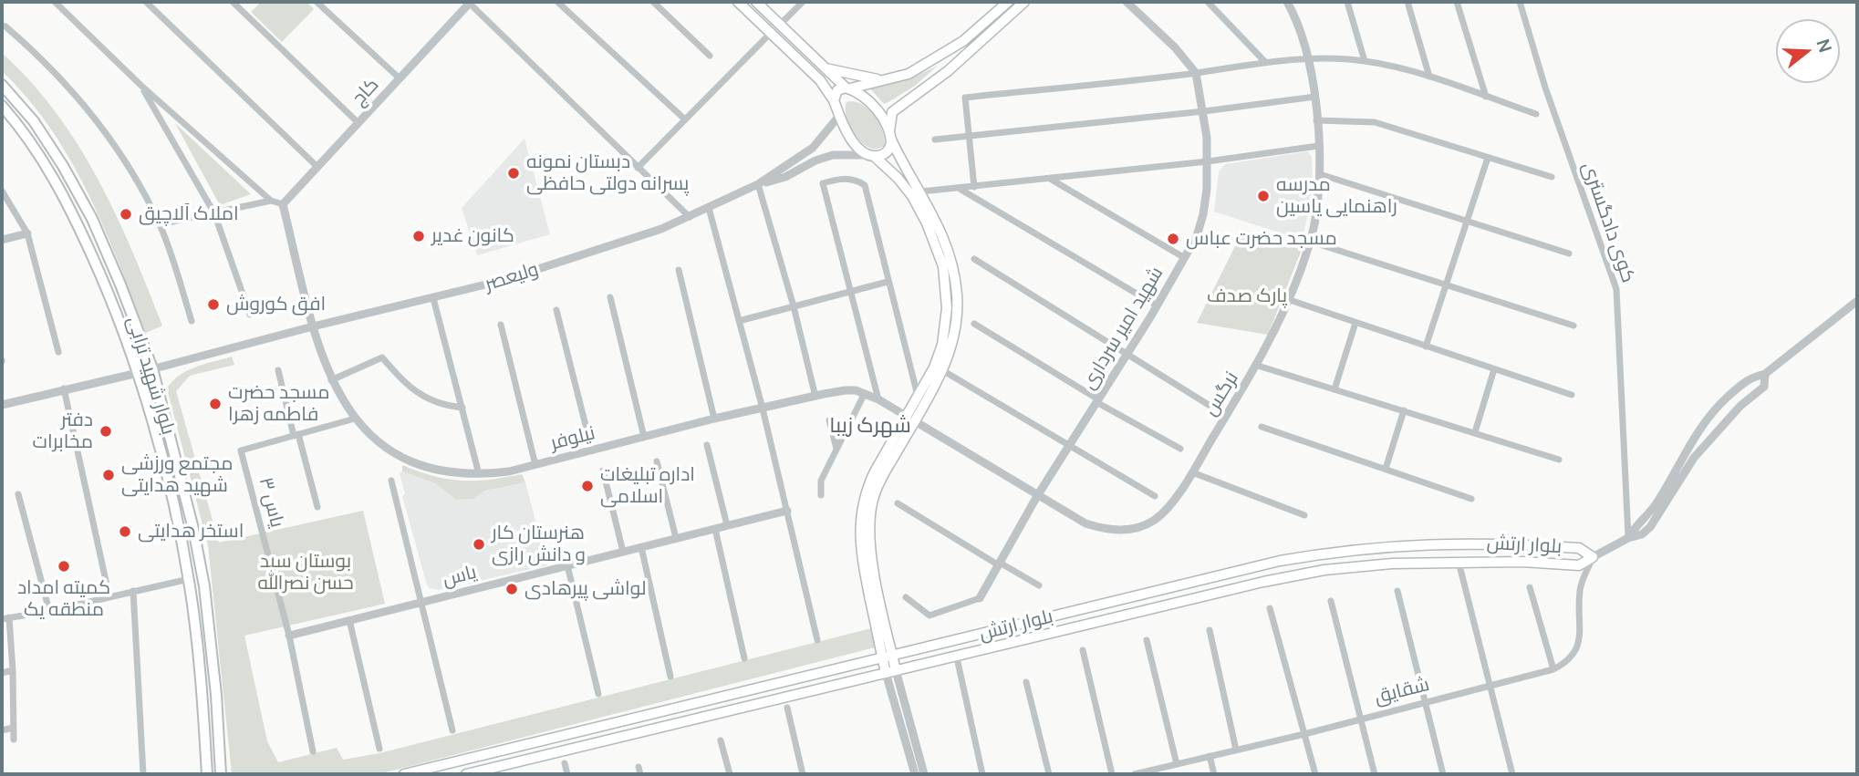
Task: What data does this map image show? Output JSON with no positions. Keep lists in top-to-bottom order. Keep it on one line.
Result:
{"streets":{"main road":["بلوار شهید ترابی","بلوار ارتش"],"street":["کاج","کوی دادگستری","ولیعصر","شهید امیر سرداری","نرگس","نیلوفر","یاس ۳","یاس","شقایق"]},"crossings":[["ولیعصر","بلوار شهید ترابی"],["ولیعصر","نیلوفر"],["شهید امیر سرداری","نرگس"],["نرگس","نیلوفر"],["نیلوفر","یاس ۳"],["یاس ۳","یاس"],["بلوار ارتش","شقایق"]],"districts":["شهرک زیبا"],"parks":["پارک صدف","بوستان سید حسن نصرالله"],"places":["دبستان نمونه پسرانه دولتی حافظی","مدرسه راهنمایی یاسین","املاک آلاچیق","کانون غدیر","مسجد حضرت عباس","افق کوروش","مسجد حضرت فاطمه زهرا","دفتر مخابرات","مجتمع ورزشی شهید هدایتی","اداره تبلیغات اسلامی","استخر هدایتی","هنرستان کار و دانش رازی","کمیته امداد منطقه یک","لواشی پیرهادی"],"north":"right"}
